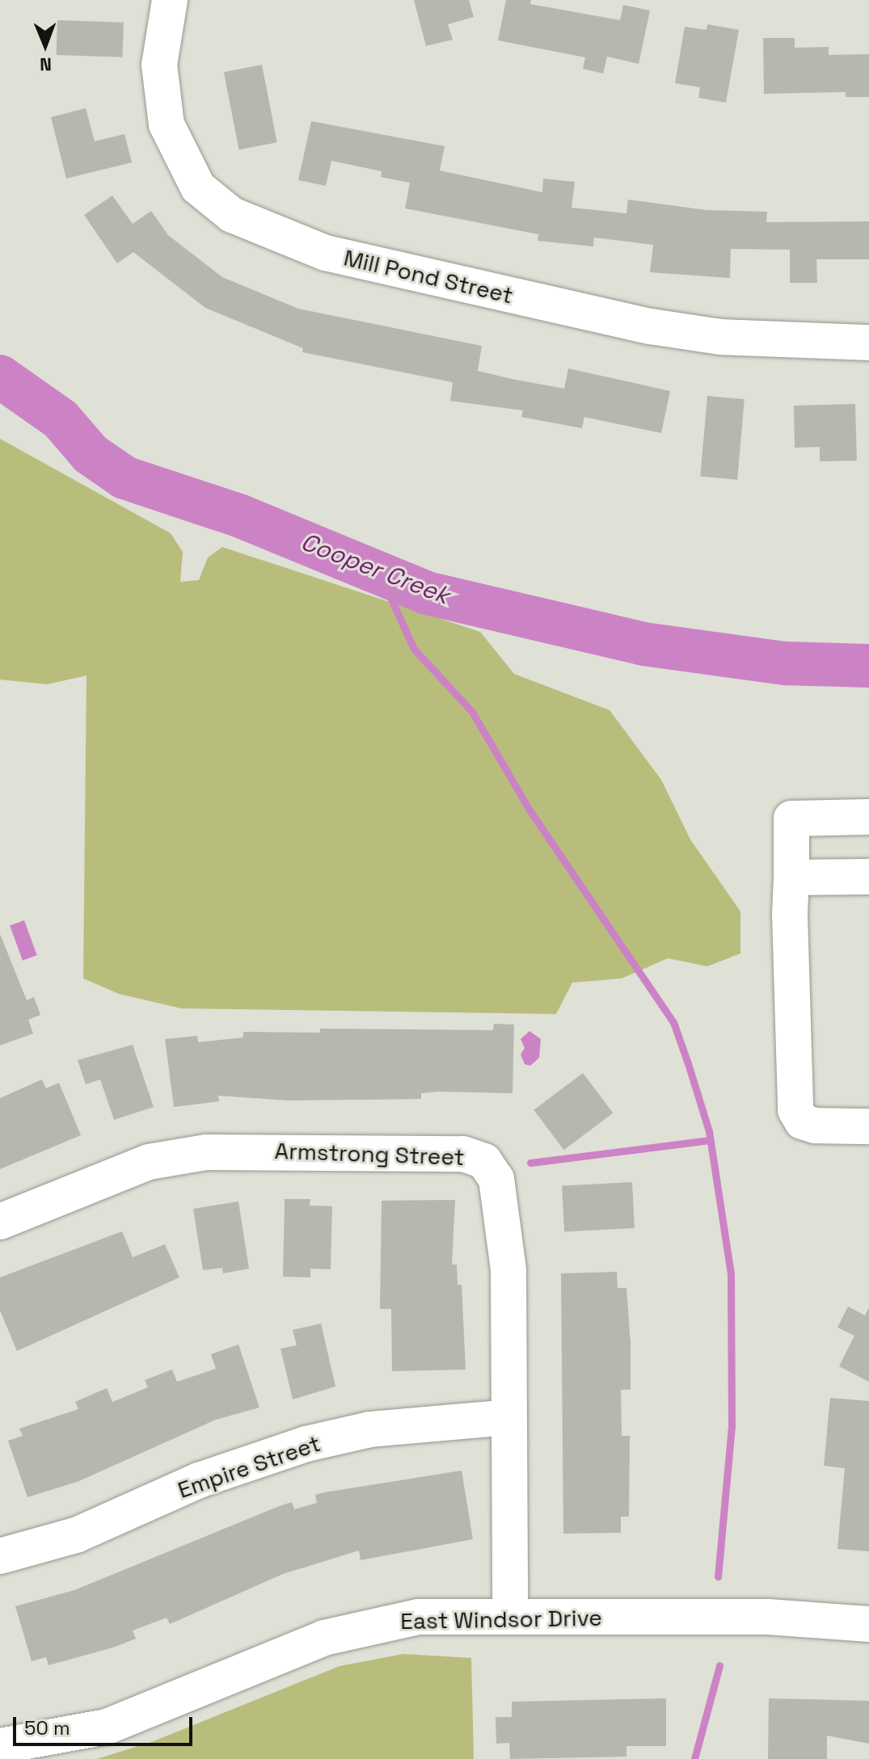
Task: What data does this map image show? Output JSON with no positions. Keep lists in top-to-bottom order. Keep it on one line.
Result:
{"streets":{"street":["Mill Pond Street","Armstrong Street","Empire Street","East Windsor Drive"]},"crossings":[["Armstrong Street","Empire Street"],["Armstrong Street","East Windsor Drive"]],"water":["Cooper Creek"],"scale_bar":"50 m","north":"bottom"}
